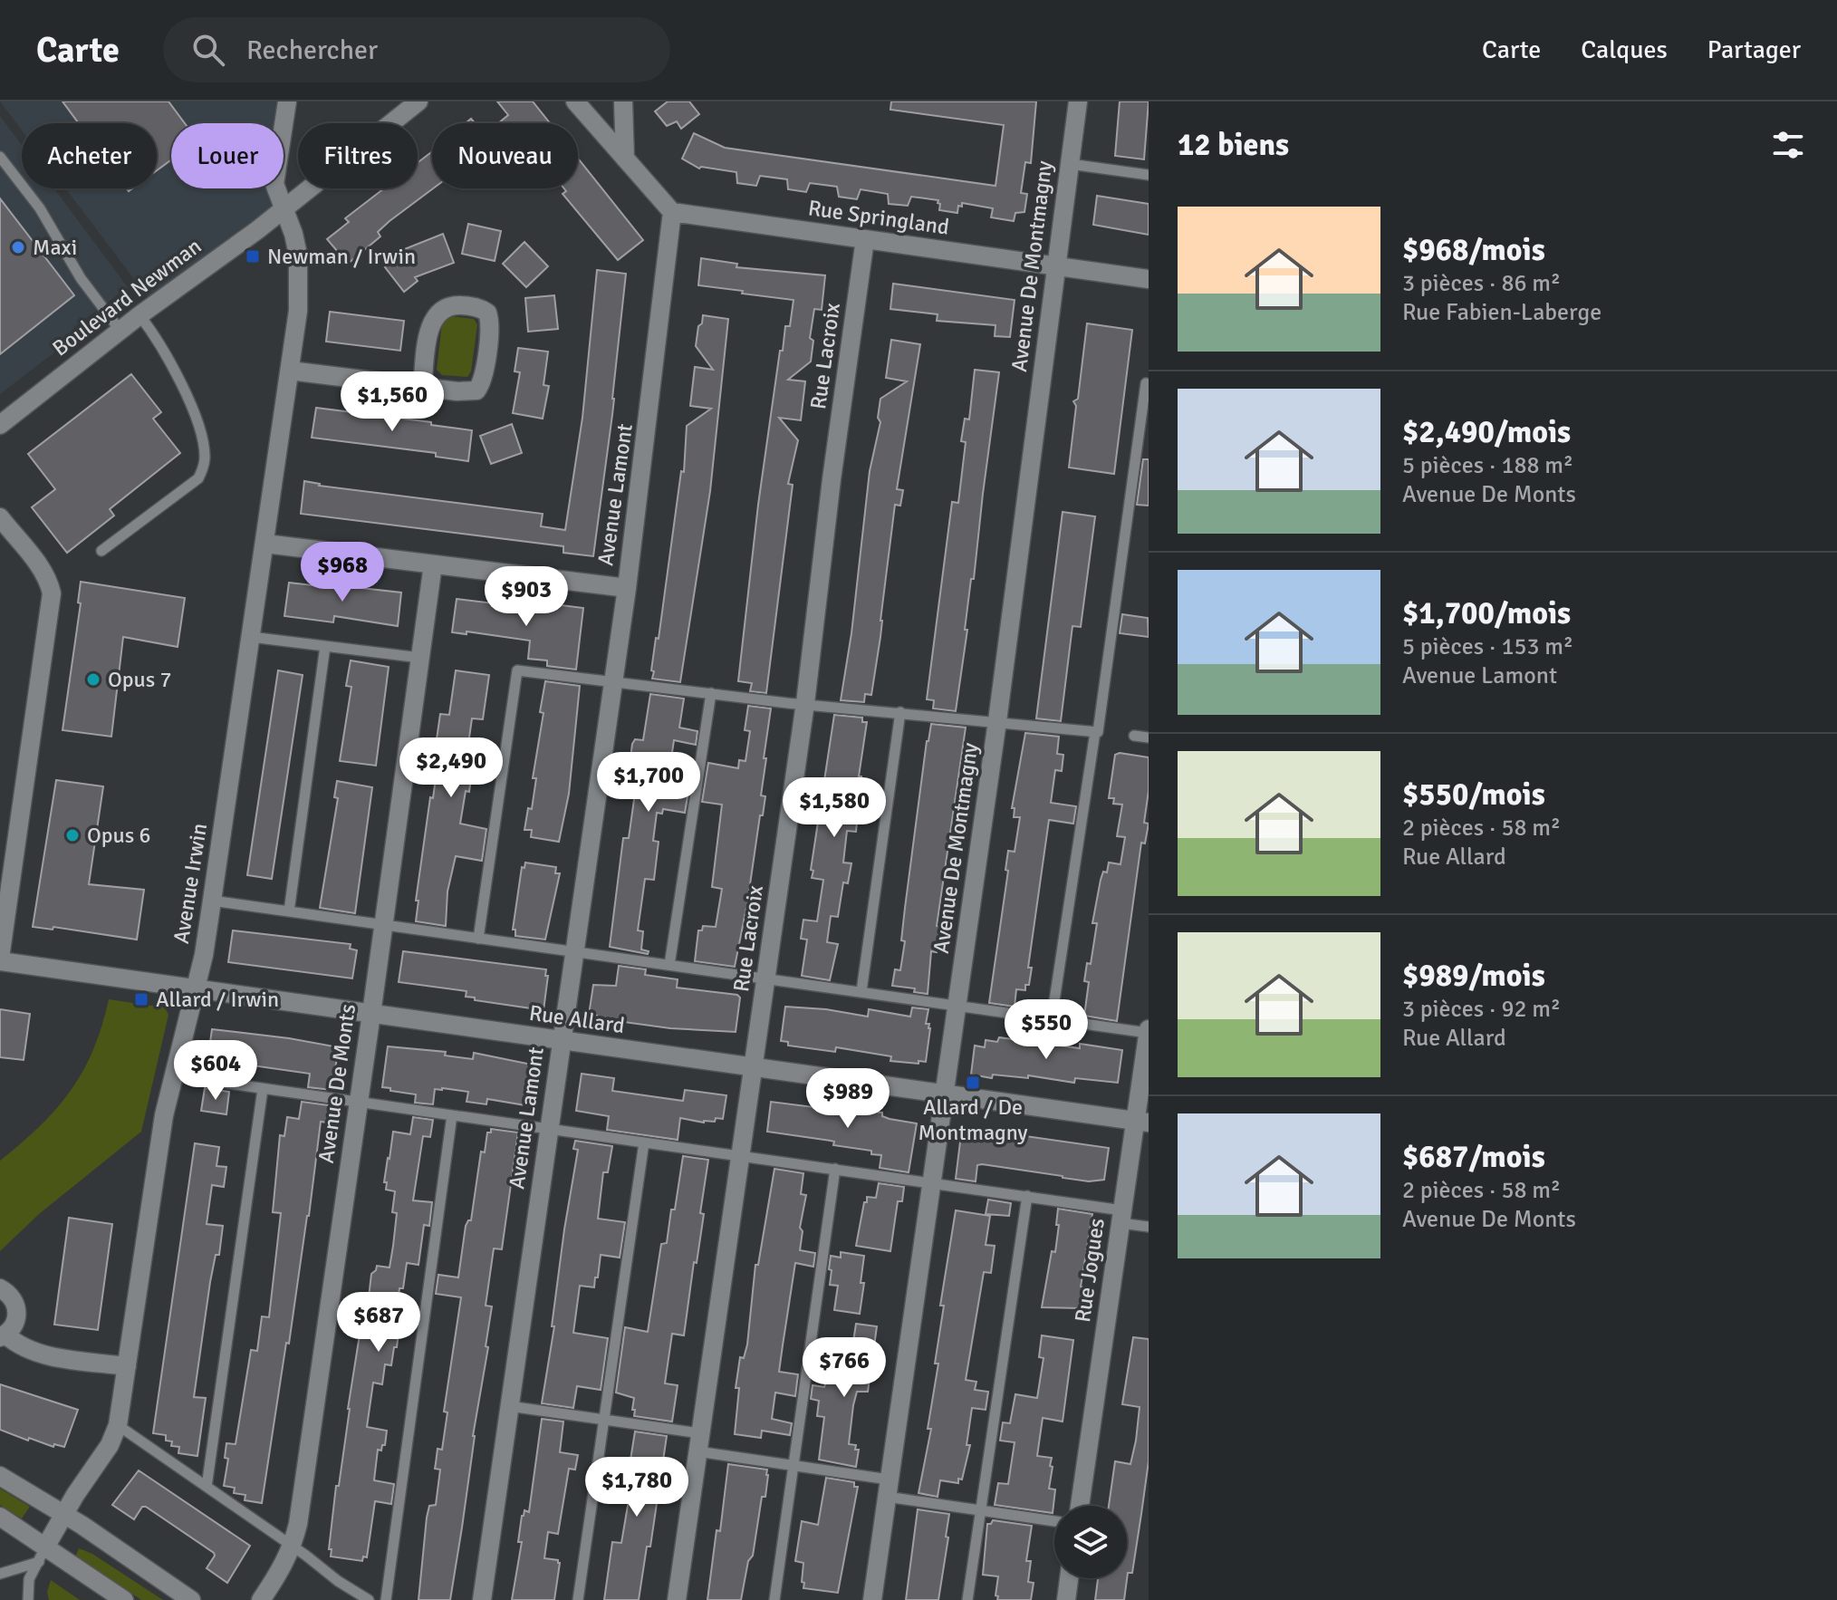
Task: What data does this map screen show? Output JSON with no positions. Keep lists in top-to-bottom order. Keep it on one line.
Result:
{"streets":{"street":["Rue Springland","Avenue De Montmagny","Boulevard Newman","Rue Lacroix","Avenue Lamont","Avenue Irwin","Rue Allard","Avenue De Monts","Rue Jogues"]},"crossings":[["Rue Springland","Avenue De Montmagny"],["Rue Springland","Rue Lacroix"],["Rue Springland","Avenue Lamont"],["Avenue De Montmagny","Rue Allard"],["Boulevard Newman","Avenue Irwin"],["Rue Lacroix","Rue Allard"],["Avenue Lamont","Rue Allard"],["Avenue Irwin","Rue Allard"],["Rue Allard","Avenue De Monts"],["Rue Allard","Rue Jogues"]],"places":{"other":["Maxi","Opus 7","Opus 6"],"transit":["Newman / Irwin","Allard / Irwin","Allard / De Montmagny"]},"page":{"header":"Carte","search":"Rechercher","nav":["Carte","Calques","Partager"],"heading":"12 biens","chip":["Acheter","Louer","Filtres","Nouveau"],"list":[{"name":"$968/mois","note":"3 pièces · 86 m² · Rue Fabien-Laberge"},{"name":"$2,490/mois","note":"5 pièces · 188 m² · Avenue De Monts"},{"name":"$1,700/mois","note":"5 pièces · 153 m² · Avenue Lamont"},{"name":"$550/mois","note":"2 pièces · 58 m² · Rue Allard"},{"name":"$989/mois","note":"3 pièces · 92 m² · Rue Allard"},{"name":"$687/mois","note":"2 pièces · 58 m² · Avenue De Monts"}],"price":["$1,560","$968","$903","$2,490","$1,700","$1,580","$550","$604","$989","$687","$766","$1,780"]}}
